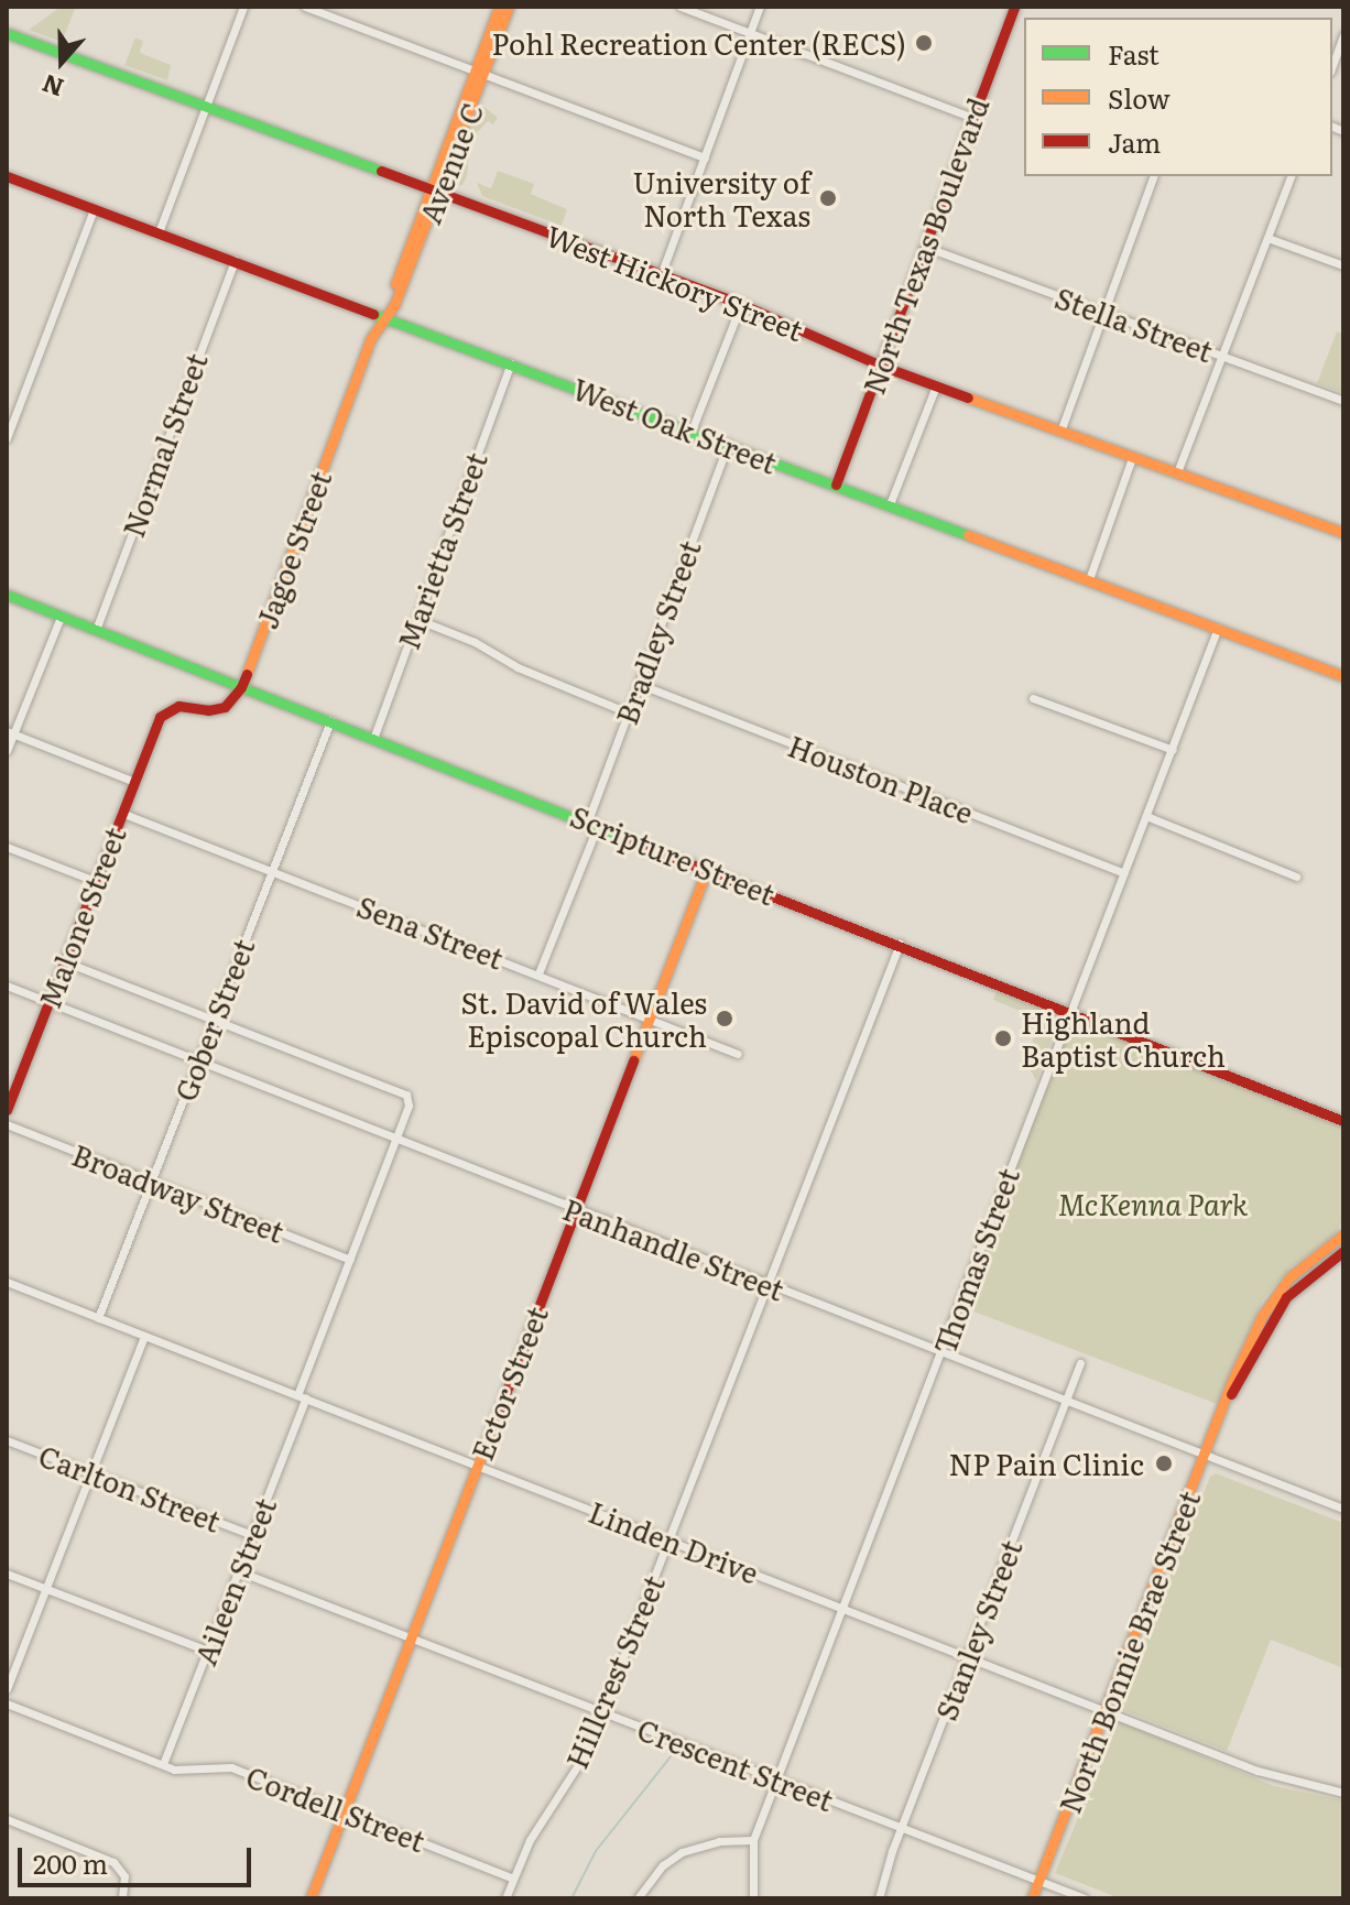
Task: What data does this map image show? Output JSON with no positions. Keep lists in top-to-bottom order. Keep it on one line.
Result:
{"streets":{"street":["Avenue C","North Texas Boulevard","West Hickory Street","Stella Street","West Oak Street","Normal Street","Jagoe Street","Marietta Street","Bradley Street","Houston Place","Scripture Street","Malone Street","Sena Street","Gober Street","Broadway Street","Panhandle Street","Thomas Street","Ector Street","Carlton Street","Linden Drive","Aileen Street","Stanley Street","North Bonnie Brae Street","Hillcrest Street","Crescent Street","Cordell Street"]},"crossings":[["Avenue C","Jagoe Street"],["North Texas Boulevard","West Hickory Street"],["North Texas Boulevard","Stella Street"],["North Texas Boulevard","West Oak Street"],["West Hickory Street","Jagoe Street"],["West Oak Street","Normal Street"],["West Oak Street","Jagoe Street"],["West Oak Street","Marietta Street"],["West Oak Street","Bradley Street"],["West Oak Street","Thomas Street"],["Normal Street","Scripture Street"],["Jagoe Street","Scripture Street"],["Jagoe Street","Malone Street"],["Marietta Street","Scripture Street"],["Bradley Street","Houston Place"],["Bradley Street","Scripture Street"],["Bradley Street","Sena Street"],["Houston Place","Thomas Street"],["Scripture Street","Malone Street"],["Scripture Street","Gober Street"],["Scripture Street","Thomas Street"],["Scripture Street","Ector Street"],["Scripture Street","Hillcrest Street"],["Malone Street","Sena Street"],["Malone Street","Panhandle Street"],["Sena Street","Gober Street"],["Sena Street","Ector Street"],["Gober Street","Broadway Street"],["Gober Street","Panhandle Street"],["Gober Street","Linden Drive"],["Gober Street","Aileen Street"],["Broadway Street","Aileen Street"],["Panhandle Street","Thomas Street"],["Panhandle Street","Ector Street"],["Panhandle Street","Aileen Street"],["Panhandle Street","Stanley Street"],["Panhandle Street","North Bonnie Brae Street"],["Panhandle Street","Hillcrest Street"],["Thomas Street","Linden Drive"],["Thomas Street","Crescent Street"],["Ector Street","Linden Drive"],["Ector Street","Crescent Street"],["Ector Street","Cordell Street"],["Carlton Street","Aileen Street"],["Linden Drive","Aileen Street"],["Linden Drive","Stanley Street"],["Linden Drive","North Bonnie Brae Street"],["Linden Drive","Hillcrest Street"],["Aileen Street","Crescent Street"],["Aileen Street","Cordell Street"],["Stanley Street","Crescent Street"],["North Bonnie Brae Street","Crescent Street"],["Hillcrest Street","Crescent Street"],["Hillcrest Street","Cordell Street"]],"parks":["McKenna Park"],"places":["Pohl Recreation Center (RECS)","University of North Texas","St. David of Wales Episcopal Church","Highland Baptist Church","NP Pain Clinic"],"legend":["Fast","Slow","Jam"],"scale_bar":"200 m","north":"bottom"}
